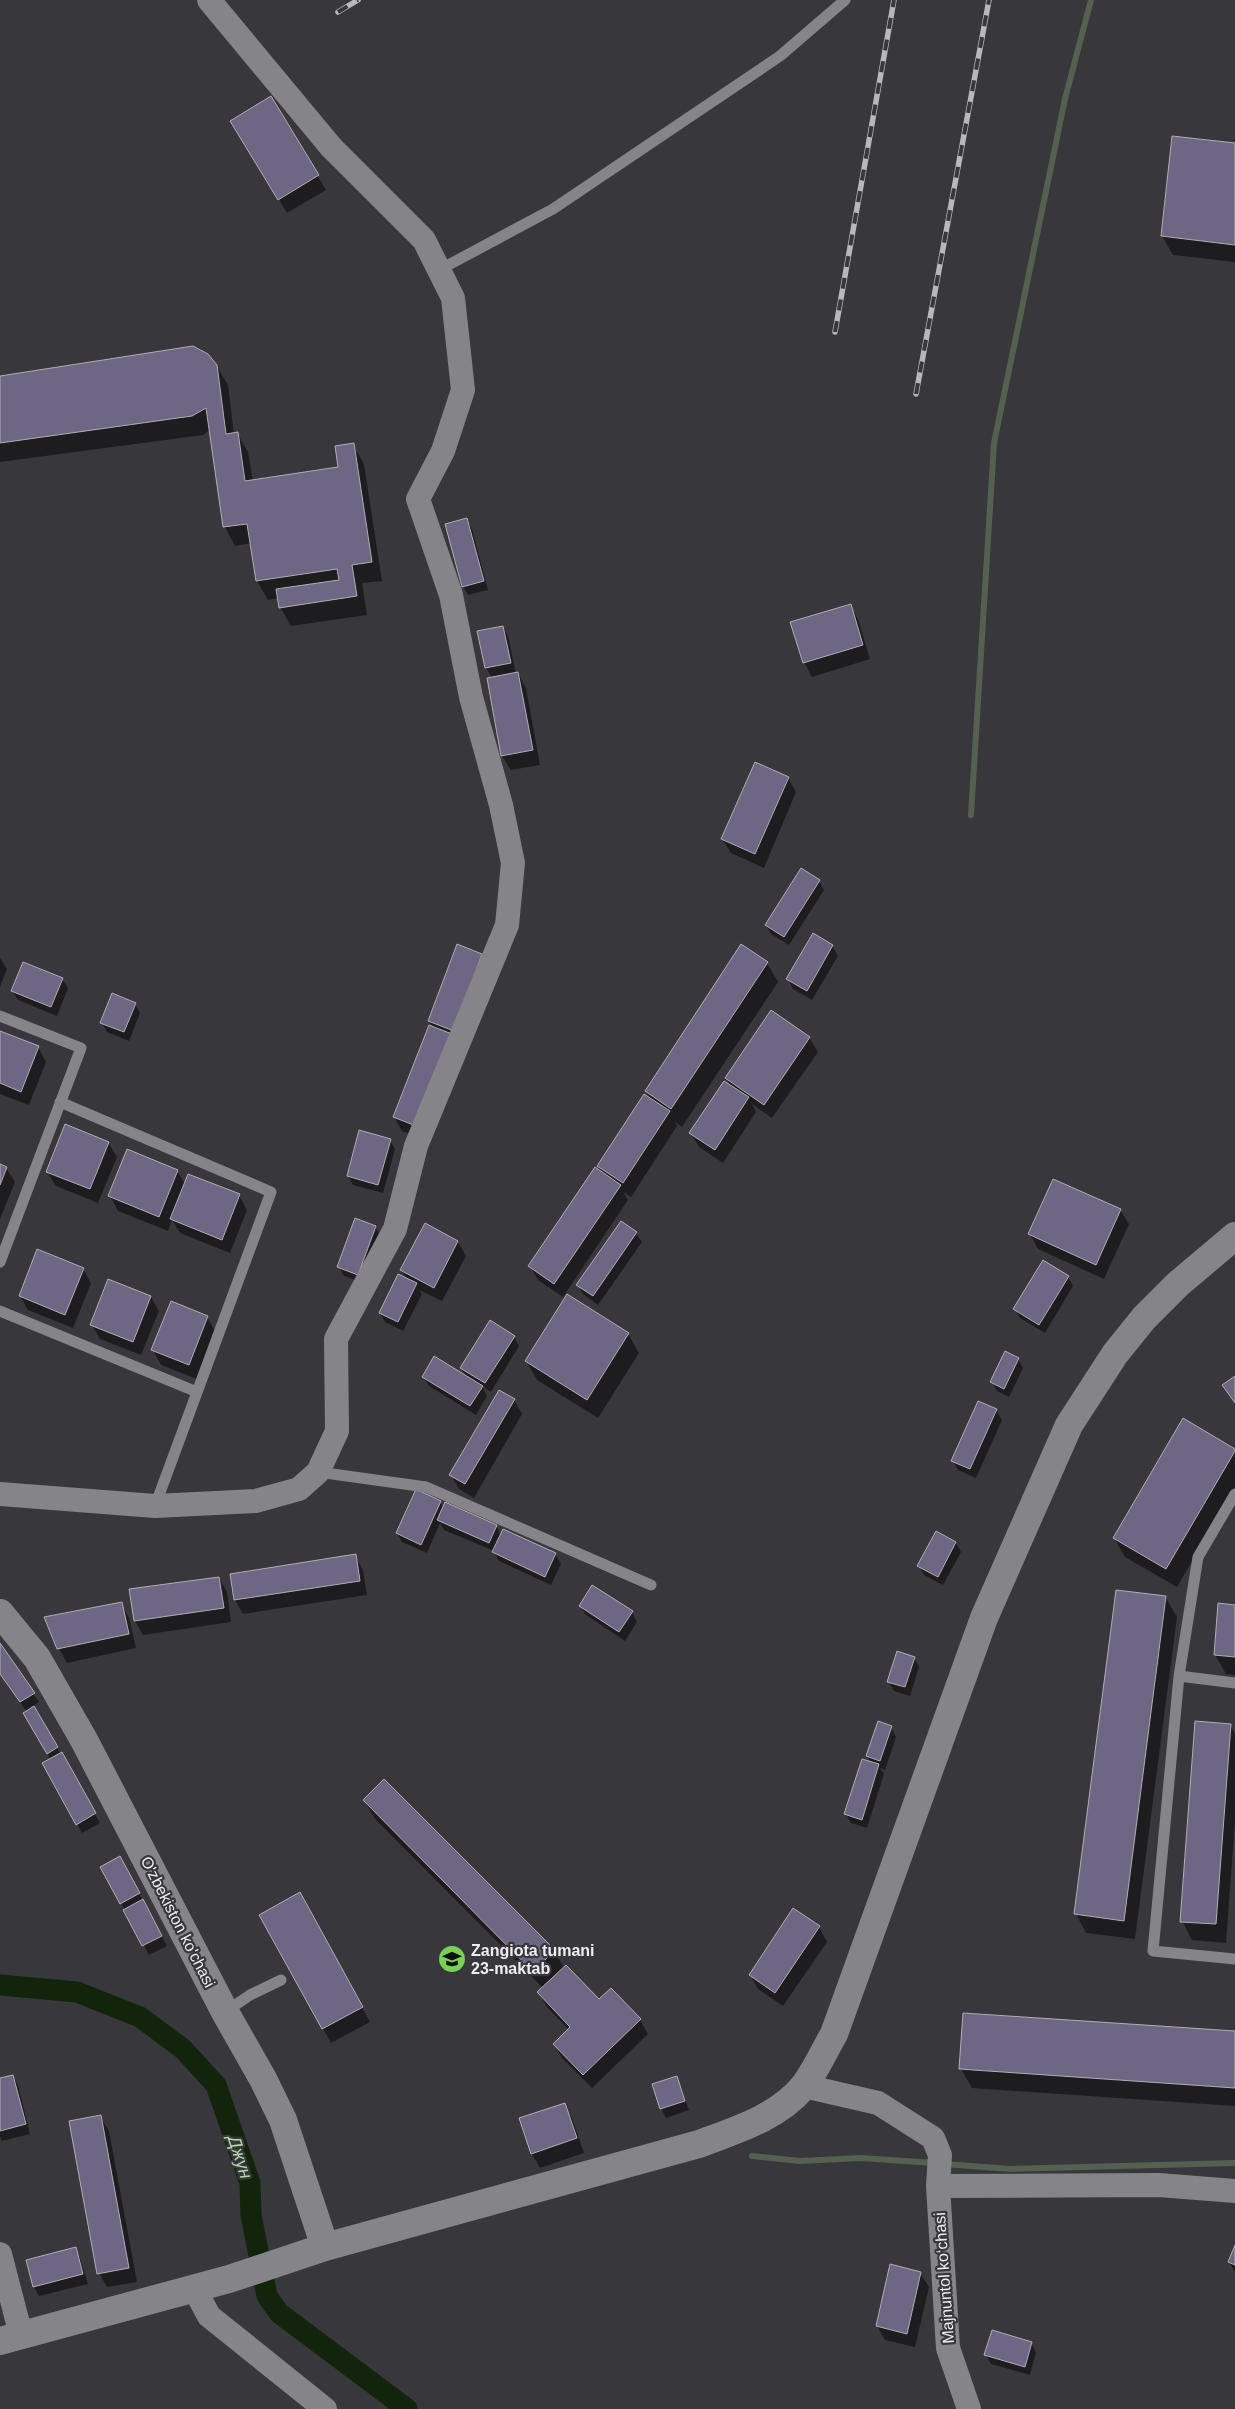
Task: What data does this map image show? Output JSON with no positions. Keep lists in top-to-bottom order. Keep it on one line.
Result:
{"streets":{"main road":["O'zbekiston ko'chasi"],"street":["Majnuntol ko‘chasi"]},"water":["Джун"],"places":{"school or university":["Zangiota tumani 23-maktab"]}}
